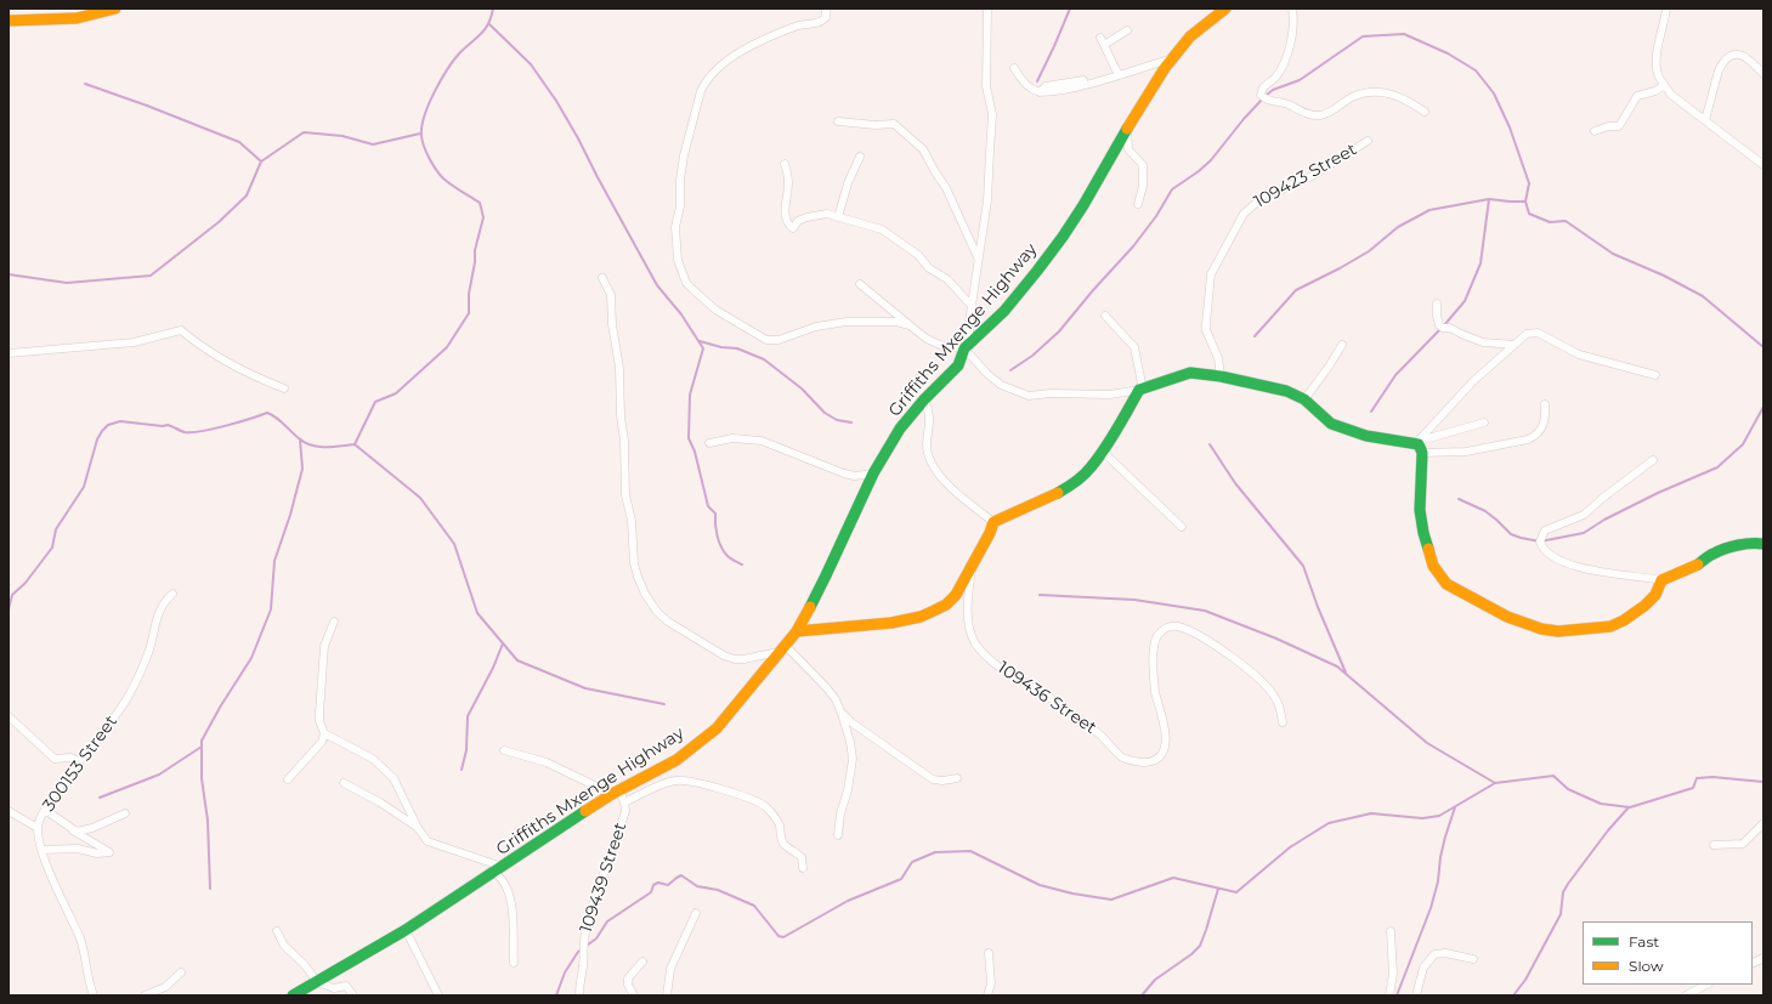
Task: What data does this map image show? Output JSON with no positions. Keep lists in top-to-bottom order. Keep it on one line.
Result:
{"streets":{"street":["109423 Street","Griffiths Mxenge Highway","109436 Street","300153 Street","109439 Street"]},"crossings":[["Griffiths Mxenge Highway","109439 Street"]],"legend":["Fast","Slow"]}
